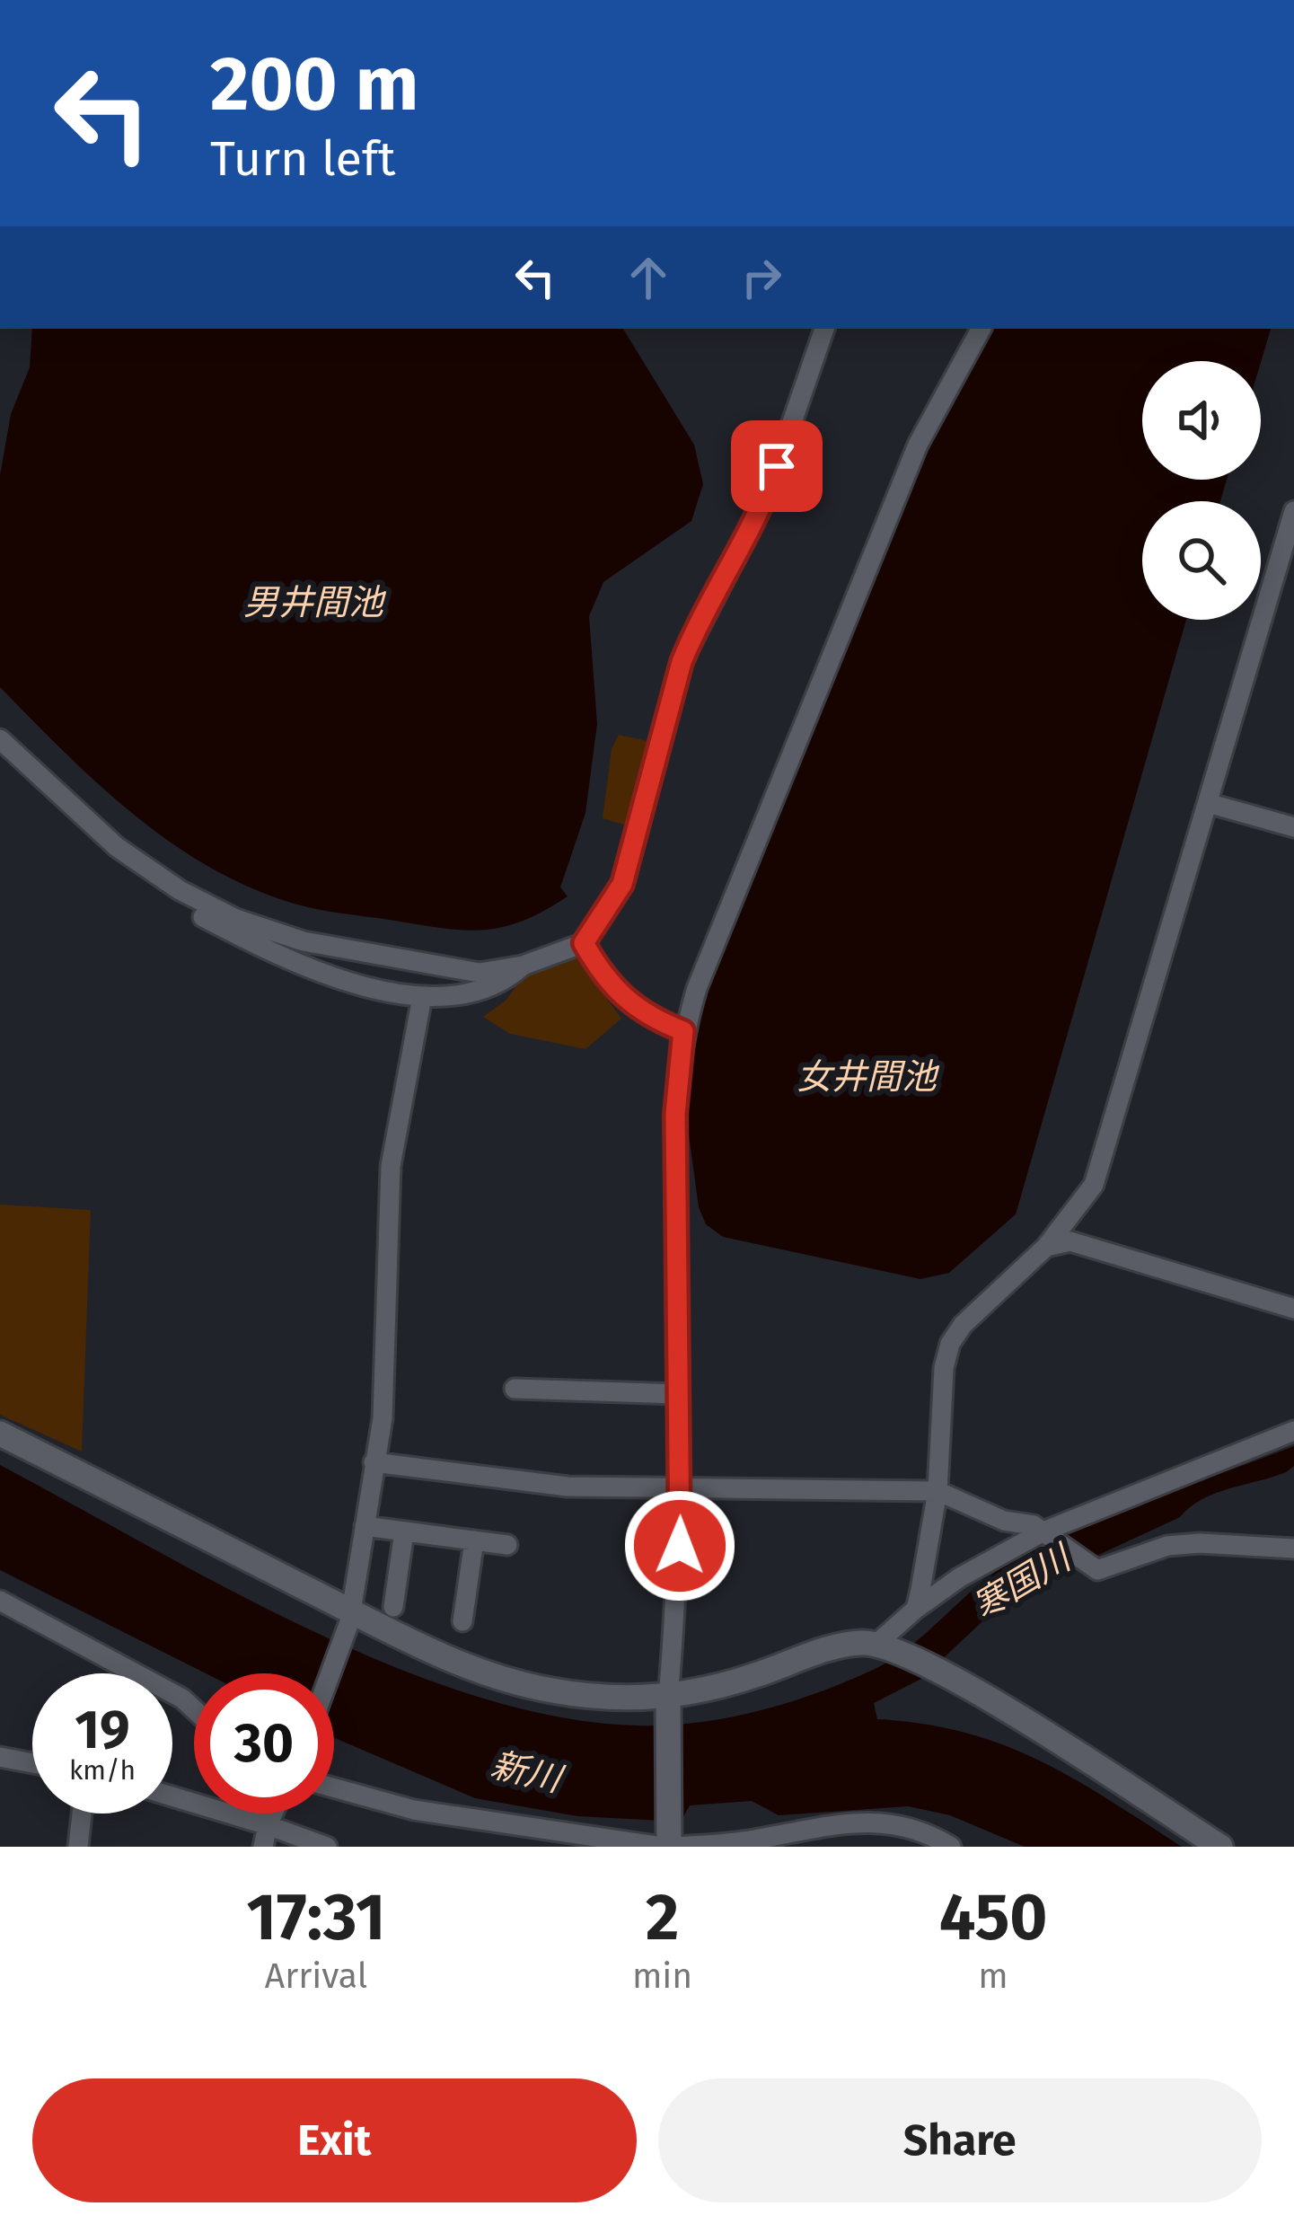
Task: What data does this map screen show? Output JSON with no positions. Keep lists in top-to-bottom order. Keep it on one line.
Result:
{"water":["男井間池","女井間池","寒国川","新川"],"page":{"turn":["200 m","Turn left"],"speed":"19 km/h","limit":"30","eta":["17:31","Arrival","2","min","450","m"],"buttons":["Exit","Share"]}}
